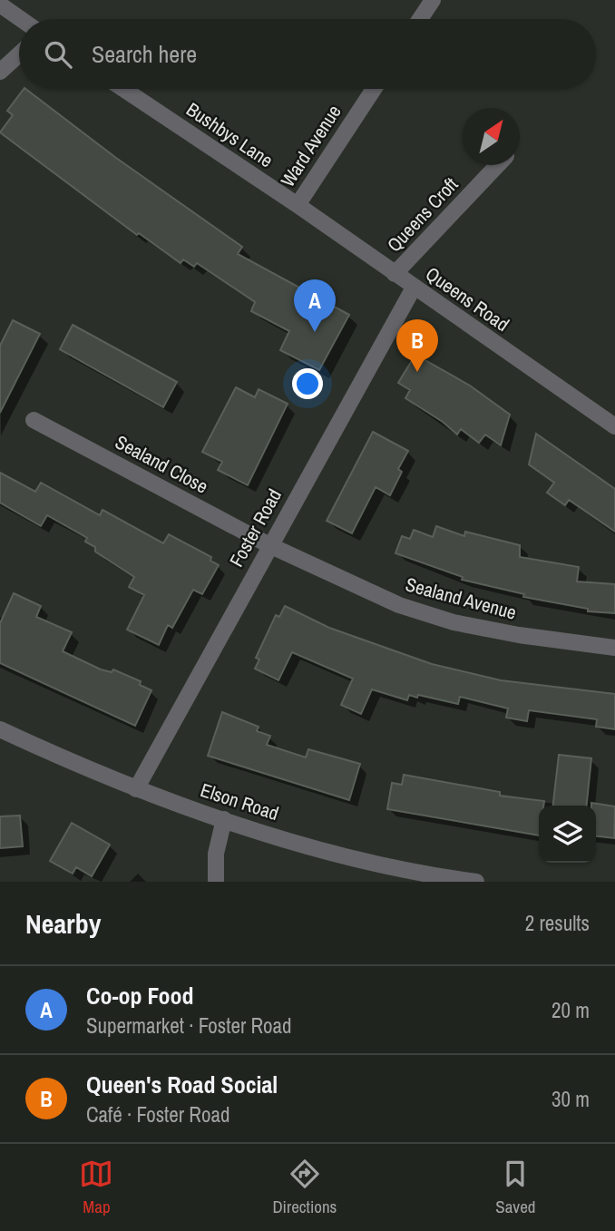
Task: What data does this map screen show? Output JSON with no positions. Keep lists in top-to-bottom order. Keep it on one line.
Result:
{"streets":{"street":["Bushbys Lane","Ward Avenue","Queens Croft","Queens Road","Sealand Close","Foster Road","Sealand Avenue","Elson Road"]},"crossings":[["Bushbys Lane","Ward Avenue"],["Bushbys Lane","Queens Road"],["Ward Avenue","Queens Road"],["Queens Croft","Queens Road"],["Queens Road","Foster Road"],["Sealand Close","Foster Road"],["Sealand Close","Sealand Avenue"],["Foster Road","Sealand Avenue"],["Foster Road","Elson Road"]],"north":"top right","page":{"search":"Search here","pins":["A","B"],"heading":["Nearby","2 results"],"list":[{"mark":"A","name":"Co-op Food","note":"Supermarket · Foster Road","value":"20 m"},{"mark":"B","name":"Queen's Road Social","note":"Café · Foster Road","value":"30 m"}],"nav":["Map","Directions","Saved"]}}
